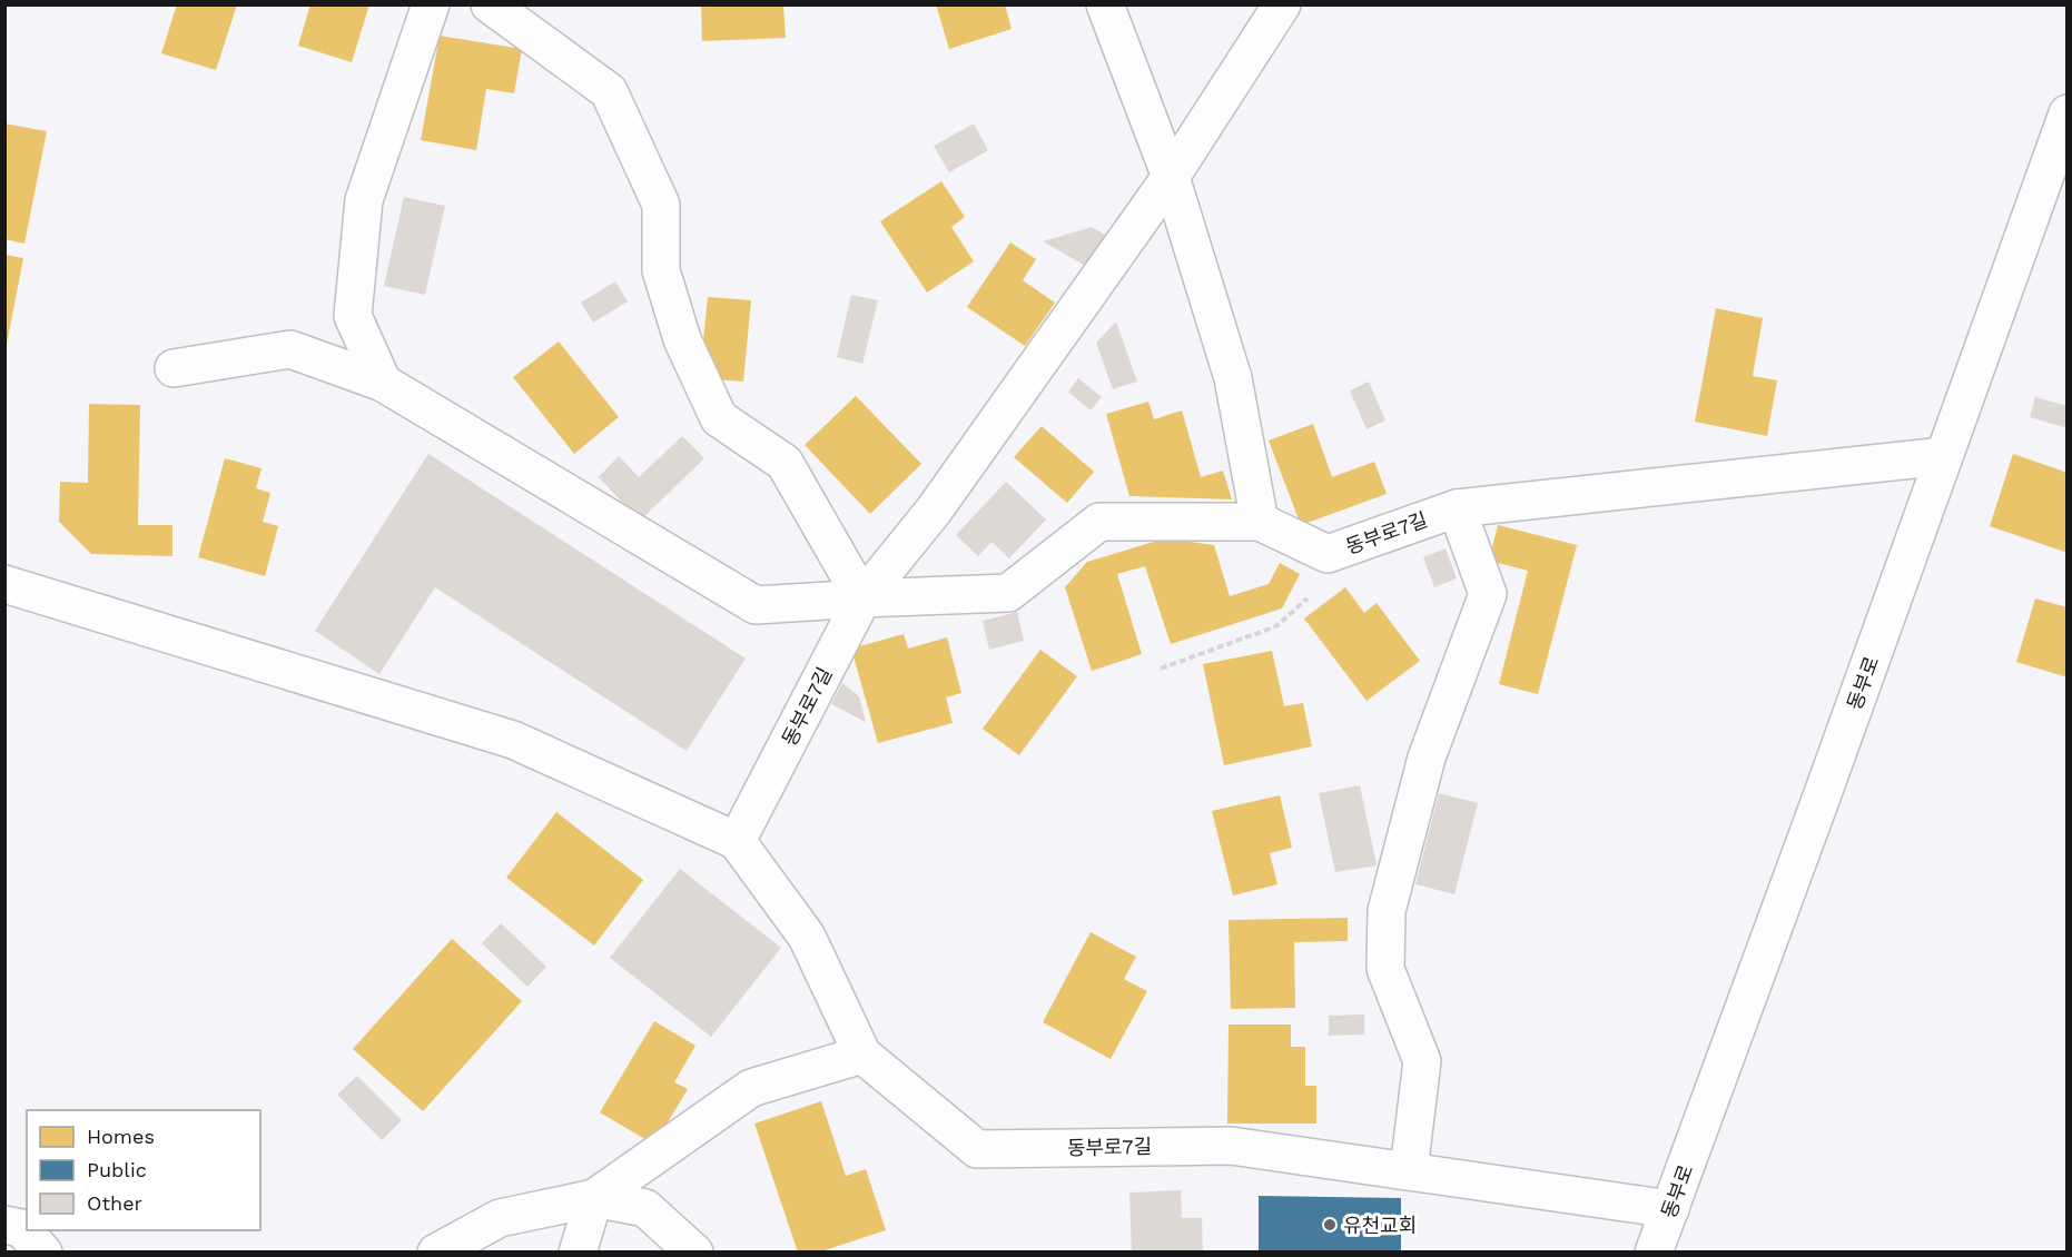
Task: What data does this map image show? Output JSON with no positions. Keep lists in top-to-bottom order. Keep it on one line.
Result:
{"streets":{"street":["동부로7길","동부로"]},"crossings":[["동부로7길","동부로"]],"places":["유천교회"],"legend":["Homes","Public","Other"]}
